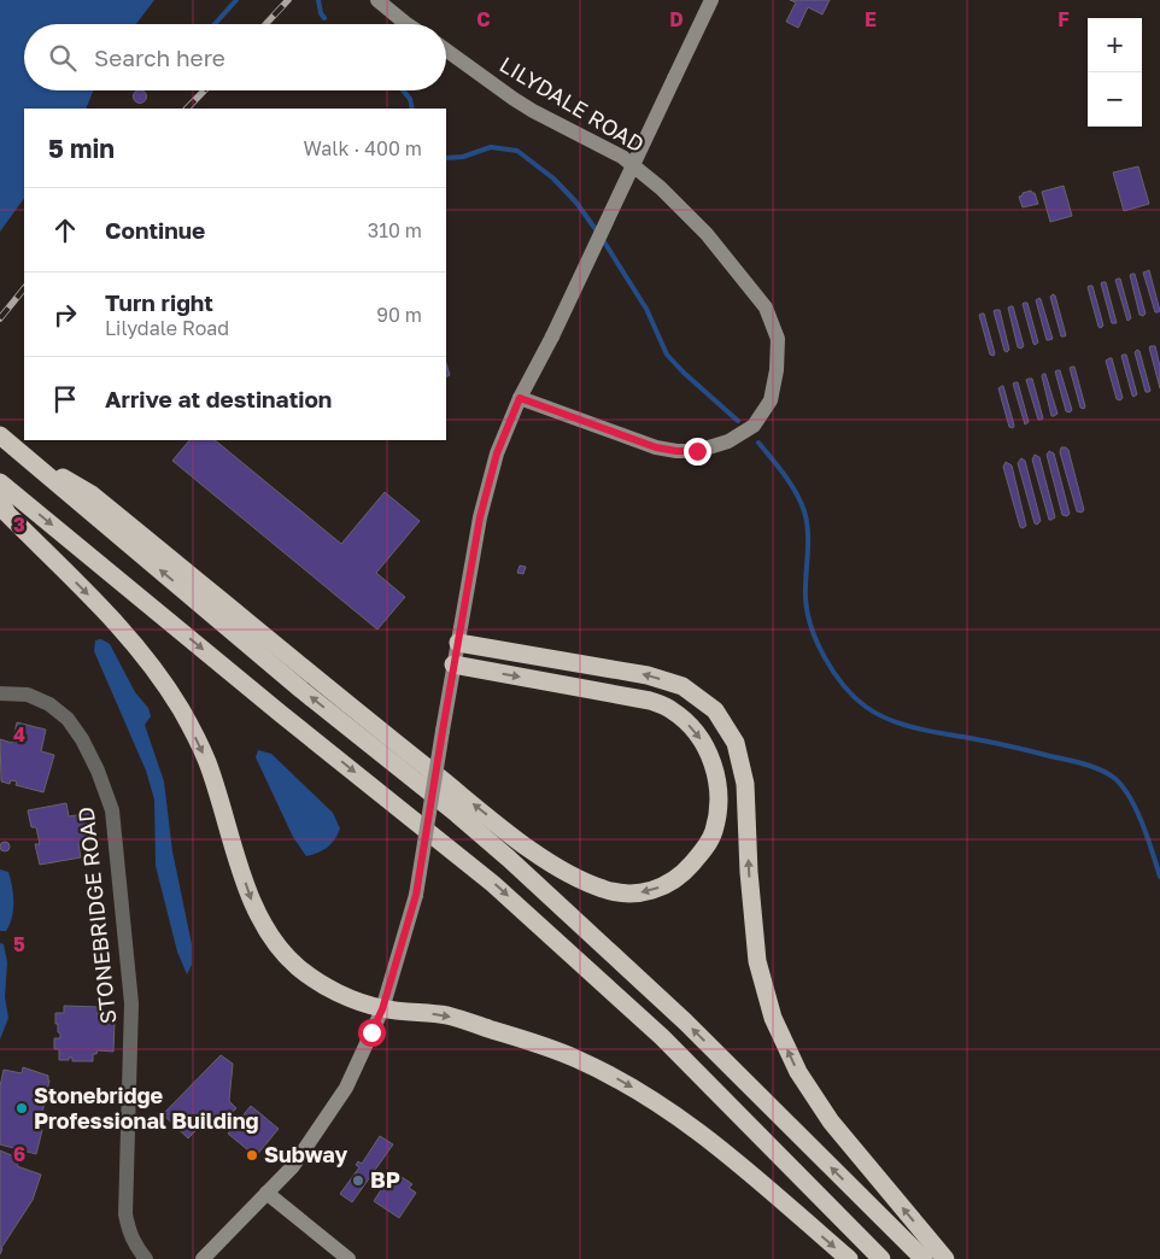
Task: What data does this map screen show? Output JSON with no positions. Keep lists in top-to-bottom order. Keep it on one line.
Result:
{"streets":{"street":["LILYDALE ROAD","STONEBRIDGE ROAD"]},"places":["Stonebridge Professional Building","Subway","BP"],"page":{"map_buttons":["+","−"],"search":"Search here","heading":["5 min","Walk · 400 m"],"list":[["Continue","310 m"],["Turn right","Lilydale Road","90 m"],"Arrive at destination"]},"grid":{"columns":["C","D","E","F"],"rows":["3","4","5","6"]}}
